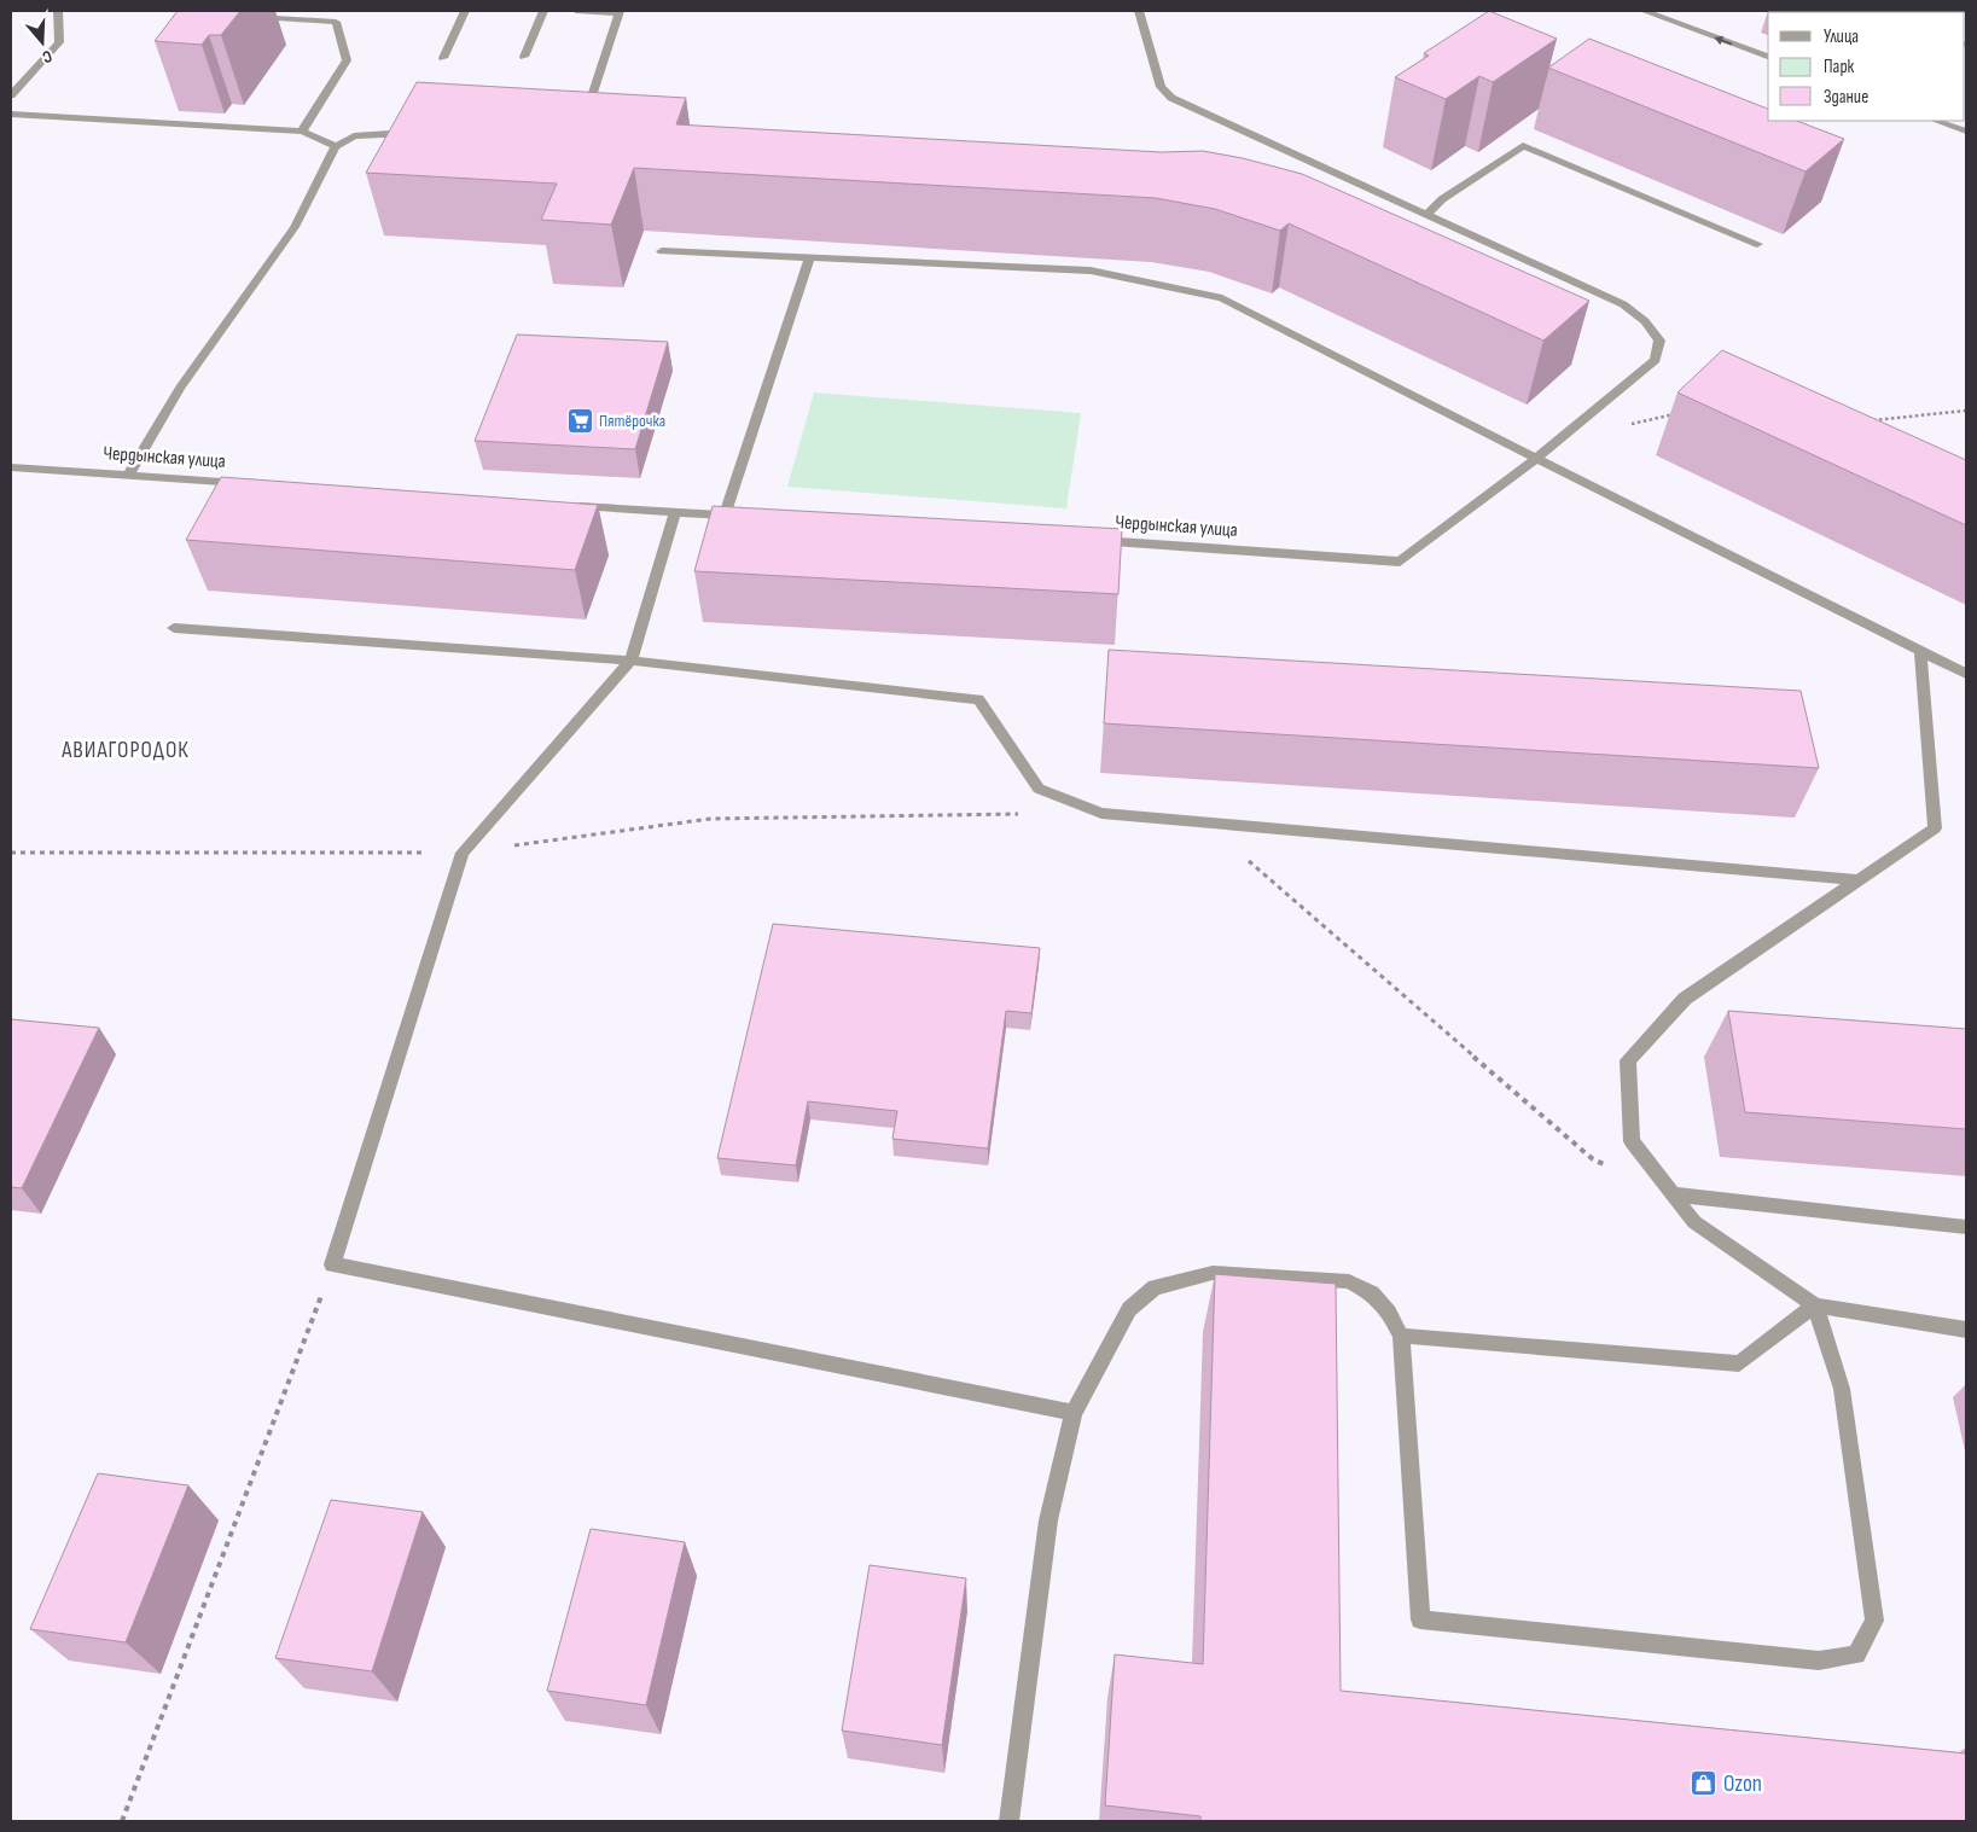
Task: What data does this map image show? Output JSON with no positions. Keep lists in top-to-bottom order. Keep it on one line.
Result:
{"streets":{"street":["Чердынская улица"]},"districts":["АВИАГОРОДОК"],"places":{"supermarket":["Пятёрочка"],"shop":["Ozon"]},"legend":["Улица","Парк","Здание"],"north":"bottom"}
